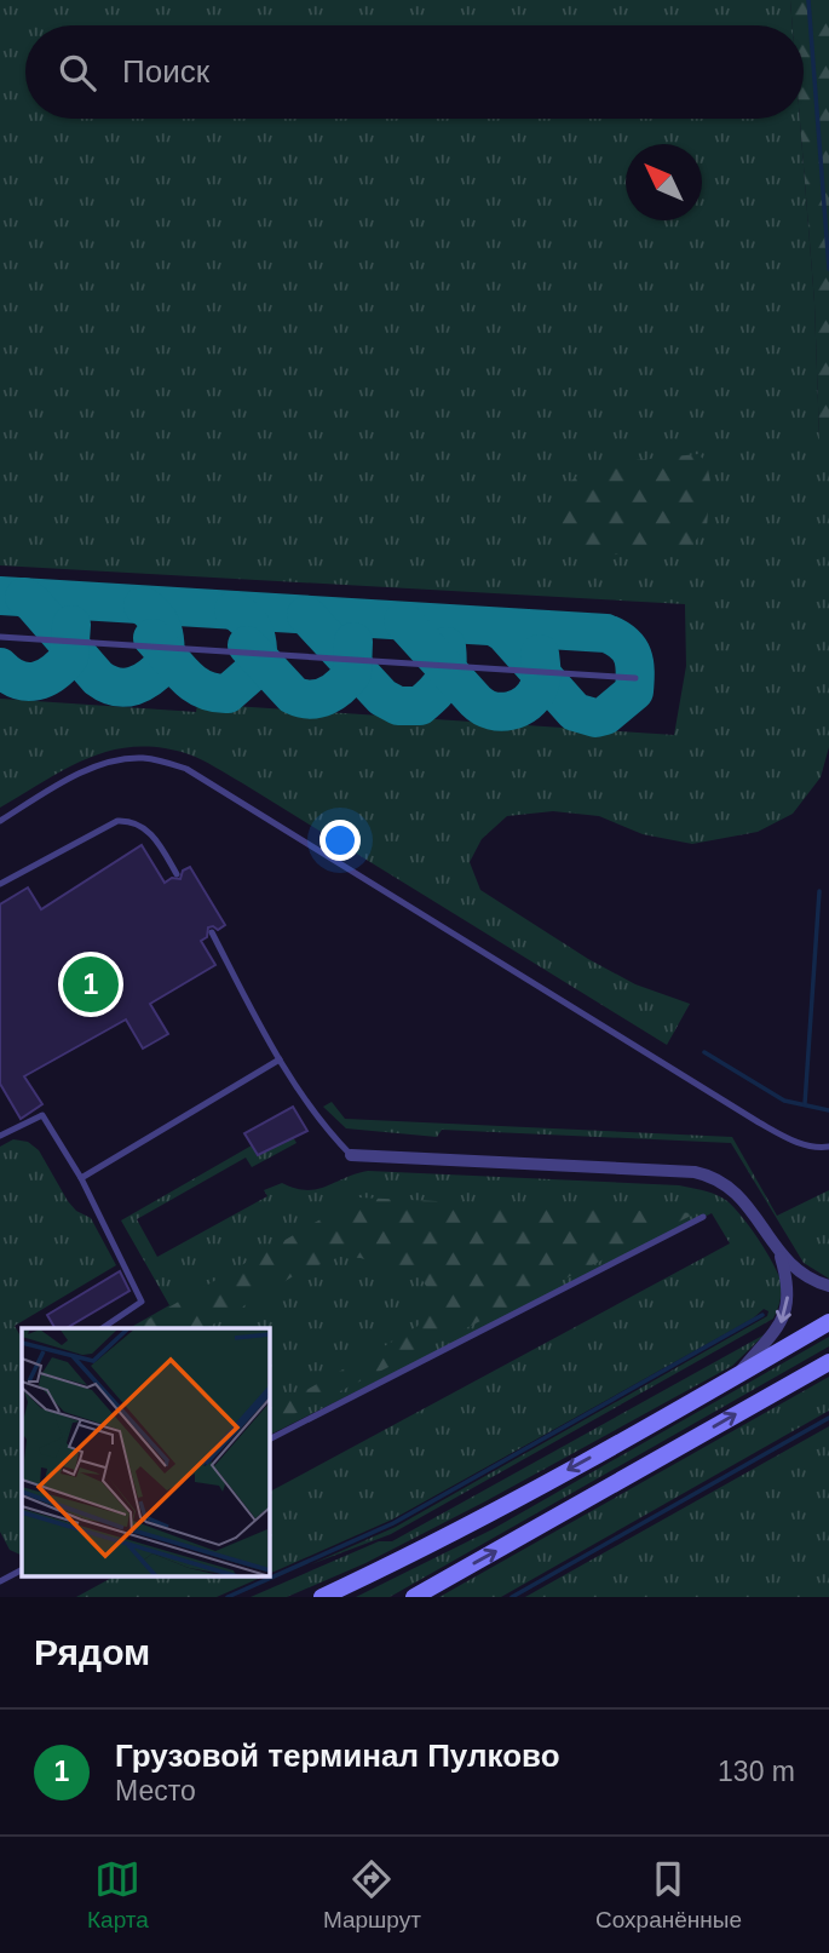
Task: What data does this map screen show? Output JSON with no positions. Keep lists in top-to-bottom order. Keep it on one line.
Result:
{"north":"top left","page":{"search":"Поиск","pins":"1","heading":"Рядом","list":[{"mark":"1","name":"Грузовой терминал Пулково","note":"Место","value":"130 m"}],"nav":["Карта","Маршрут","Сохранённые"]}}
